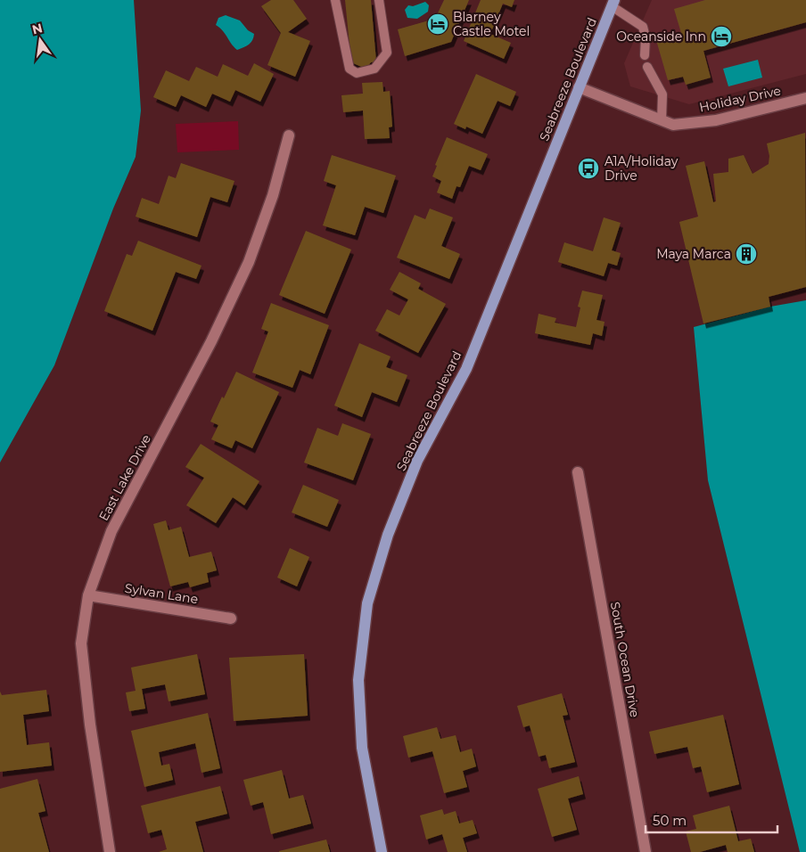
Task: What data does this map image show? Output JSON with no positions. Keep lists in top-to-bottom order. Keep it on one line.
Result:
{"streets":{"main road":["Seabreeze Boulevard"],"street":["Holiday Drive","East Lake Drive","Sylvan Lane","South Ocean Drive"]},"crossings":[["Seabreeze Boulevard","Holiday Drive"],["East Lake Drive","Sylvan Lane"]],"places":{"hotel":["Blarney Castle Motel","Oceanside Inn"],"bus stop":["A1A/Holiday Drive"],"building":["Maya Marca"]},"scale_bar":"50 m","north":"top"}
